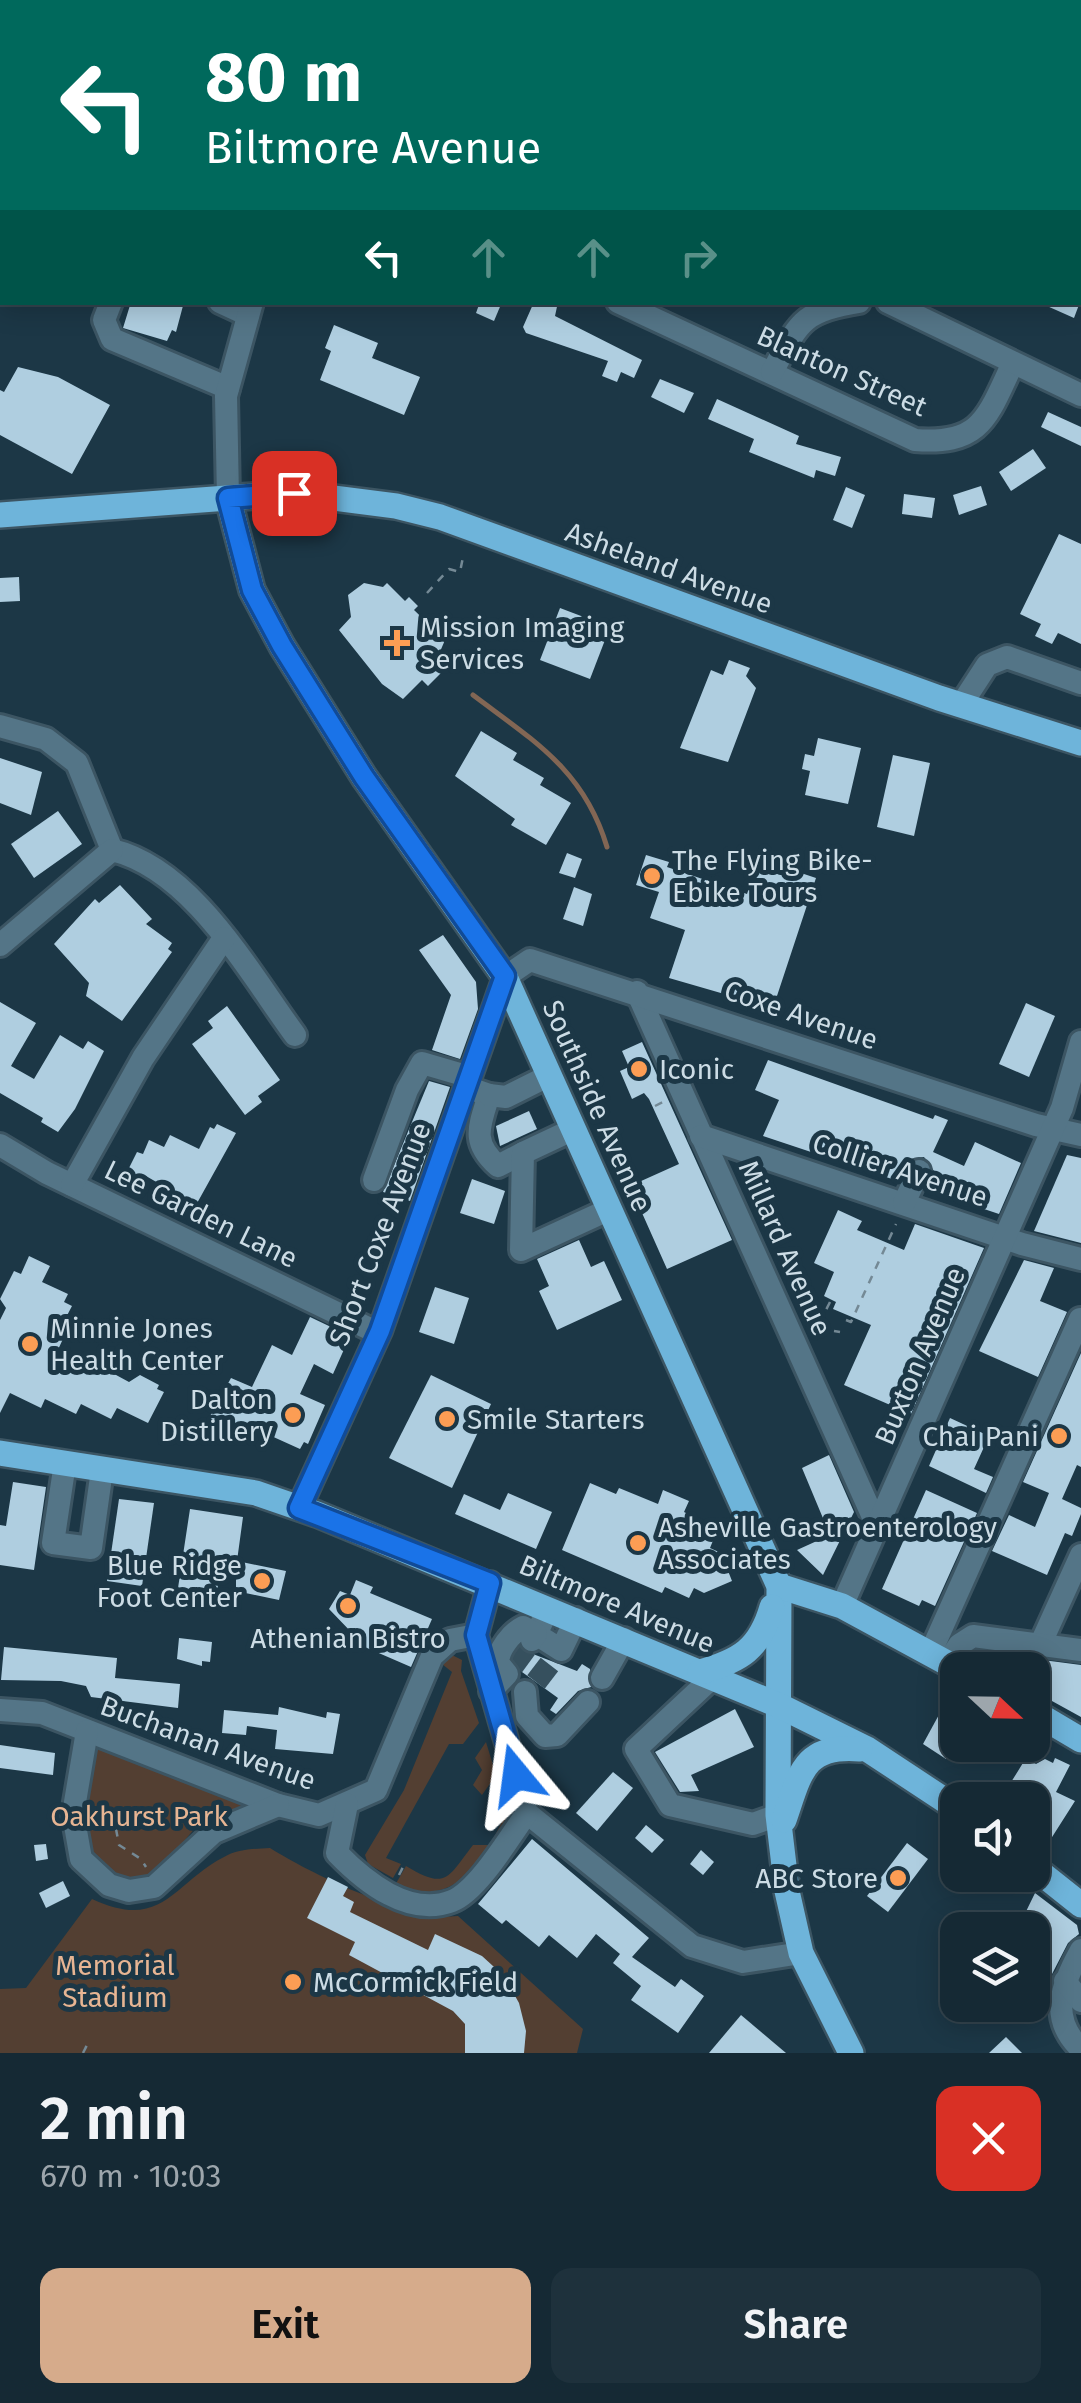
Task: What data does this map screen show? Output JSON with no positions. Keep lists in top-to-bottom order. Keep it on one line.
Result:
{"streets":{"main road":["Asheland Avenue","Southside Avenue","Biltmore Avenue"],"street":["Blanton Street","Coxe Avenue","Collier Avenue","Lee Garden Lane","Short Coxe Avenue","Millard Avenue","Buxton Avenue","Buchanan Avenue"]},"crossings":[["Asheland Avenue","Southside Avenue"],["Coxe Avenue","Southside Avenue"],["Coxe Avenue","Short Coxe Avenue"],["Coxe Avenue","Millard Avenue"],["Coxe Avenue","Buxton Avenue"],["Southside Avenue","Short Coxe Avenue"],["Southside Avenue","Biltmore Avenue"],["Collier Avenue","Millard Avenue"],["Collier Avenue","Buxton Avenue"],["Lee Garden Lane","Short Coxe Avenue"],["Short Coxe Avenue","Biltmore Avenue"],["Millard Avenue","Buxton Avenue"]],"parks":["Oakhurst Park","Memorial Stadium"],"places":{"health":["Mission Imaging Services"],"other":["The Flying Bike- Ebike Tours","Iconic","Minnie Jones Health Center","Dalton Distillery","Smile Starters","Chai Pani","Asheville Gastroenterology Associates","Blue Ridge Foot Center","Athenian Bistro","ABC Store","McCormick Field"]},"north":"right","page":{"turn":["80 m","Biltmore Avenue"],"heading":["2 min","670 m · 10:03"],"buttons":["Exit","Share"]}}
